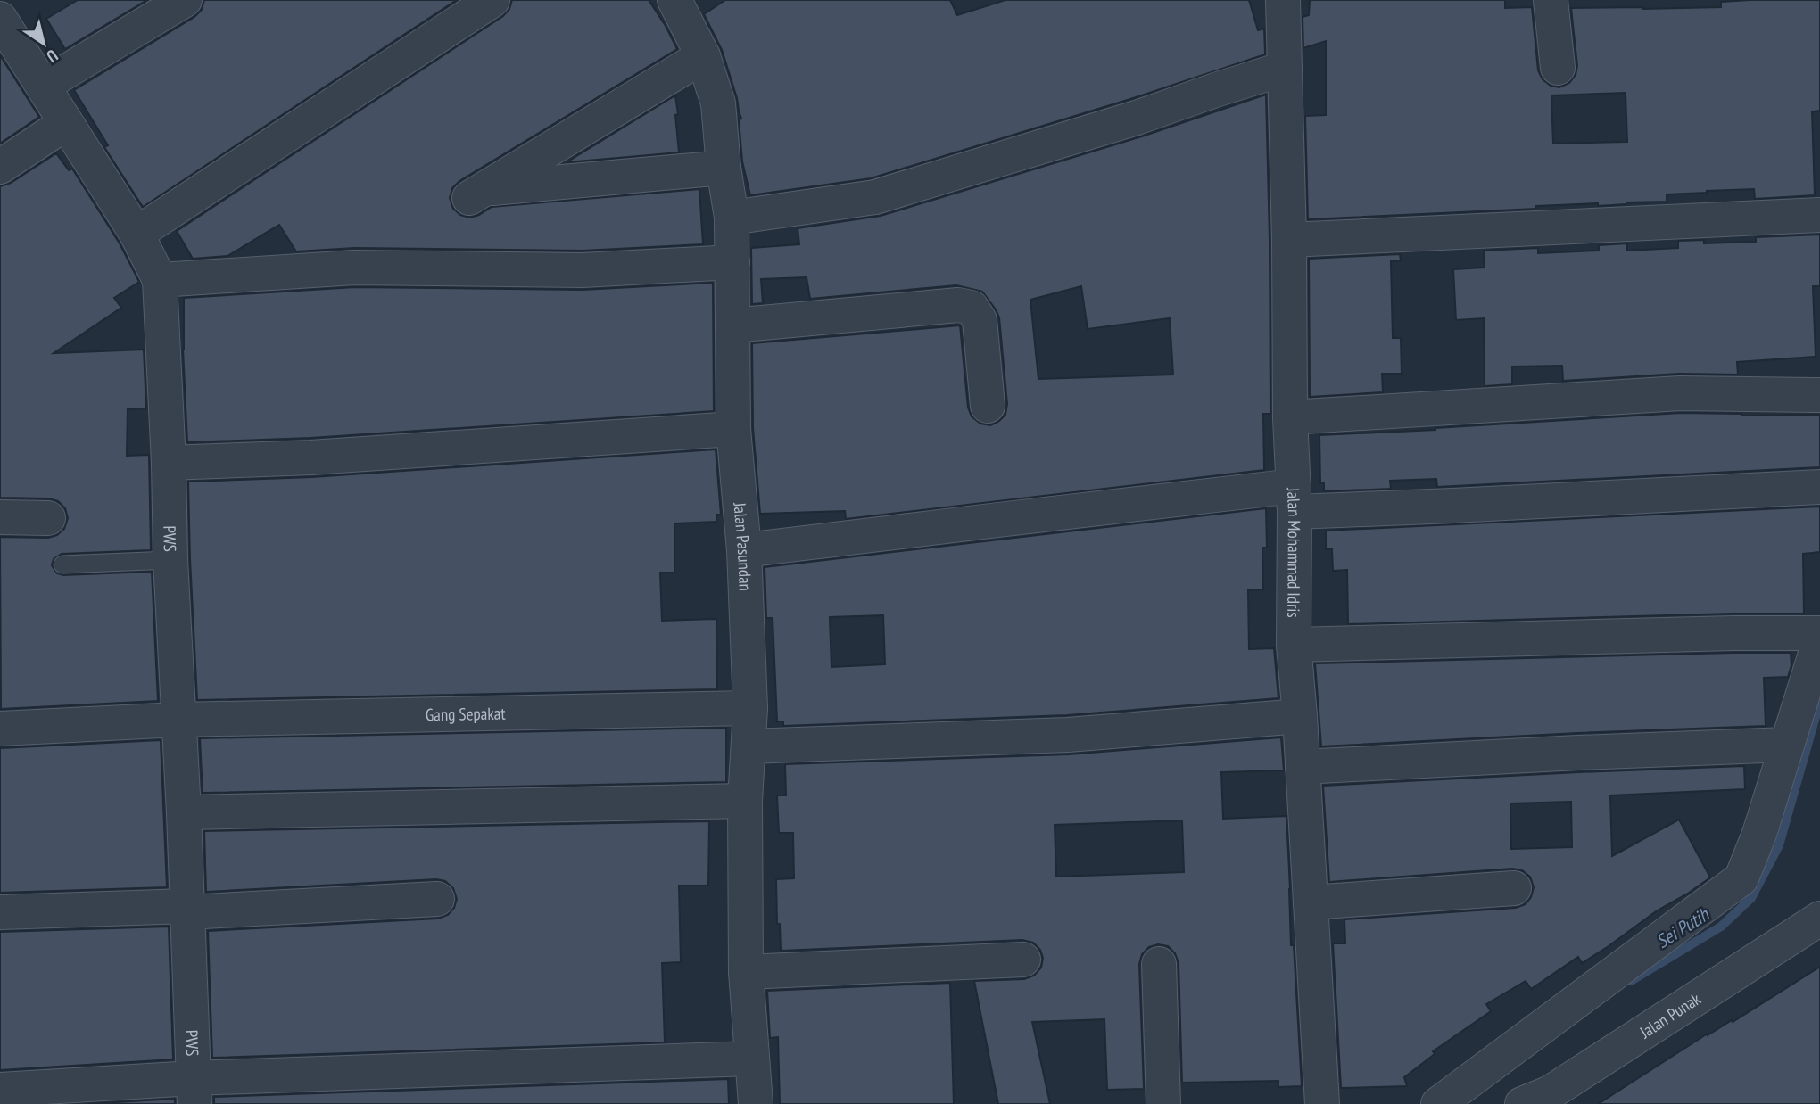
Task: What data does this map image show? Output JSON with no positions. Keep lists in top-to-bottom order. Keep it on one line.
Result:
{"streets":{"street":["PWS","Jalan Pasundan","Jalan Mohammad Idris","Gang Sepakat","Jalan Punak"]},"crossings":[["PWS","Gang Sepakat"],["Jalan Pasundan","Gang Sepakat"]],"water":["Sei Putih"],"north":"bottom right"}
